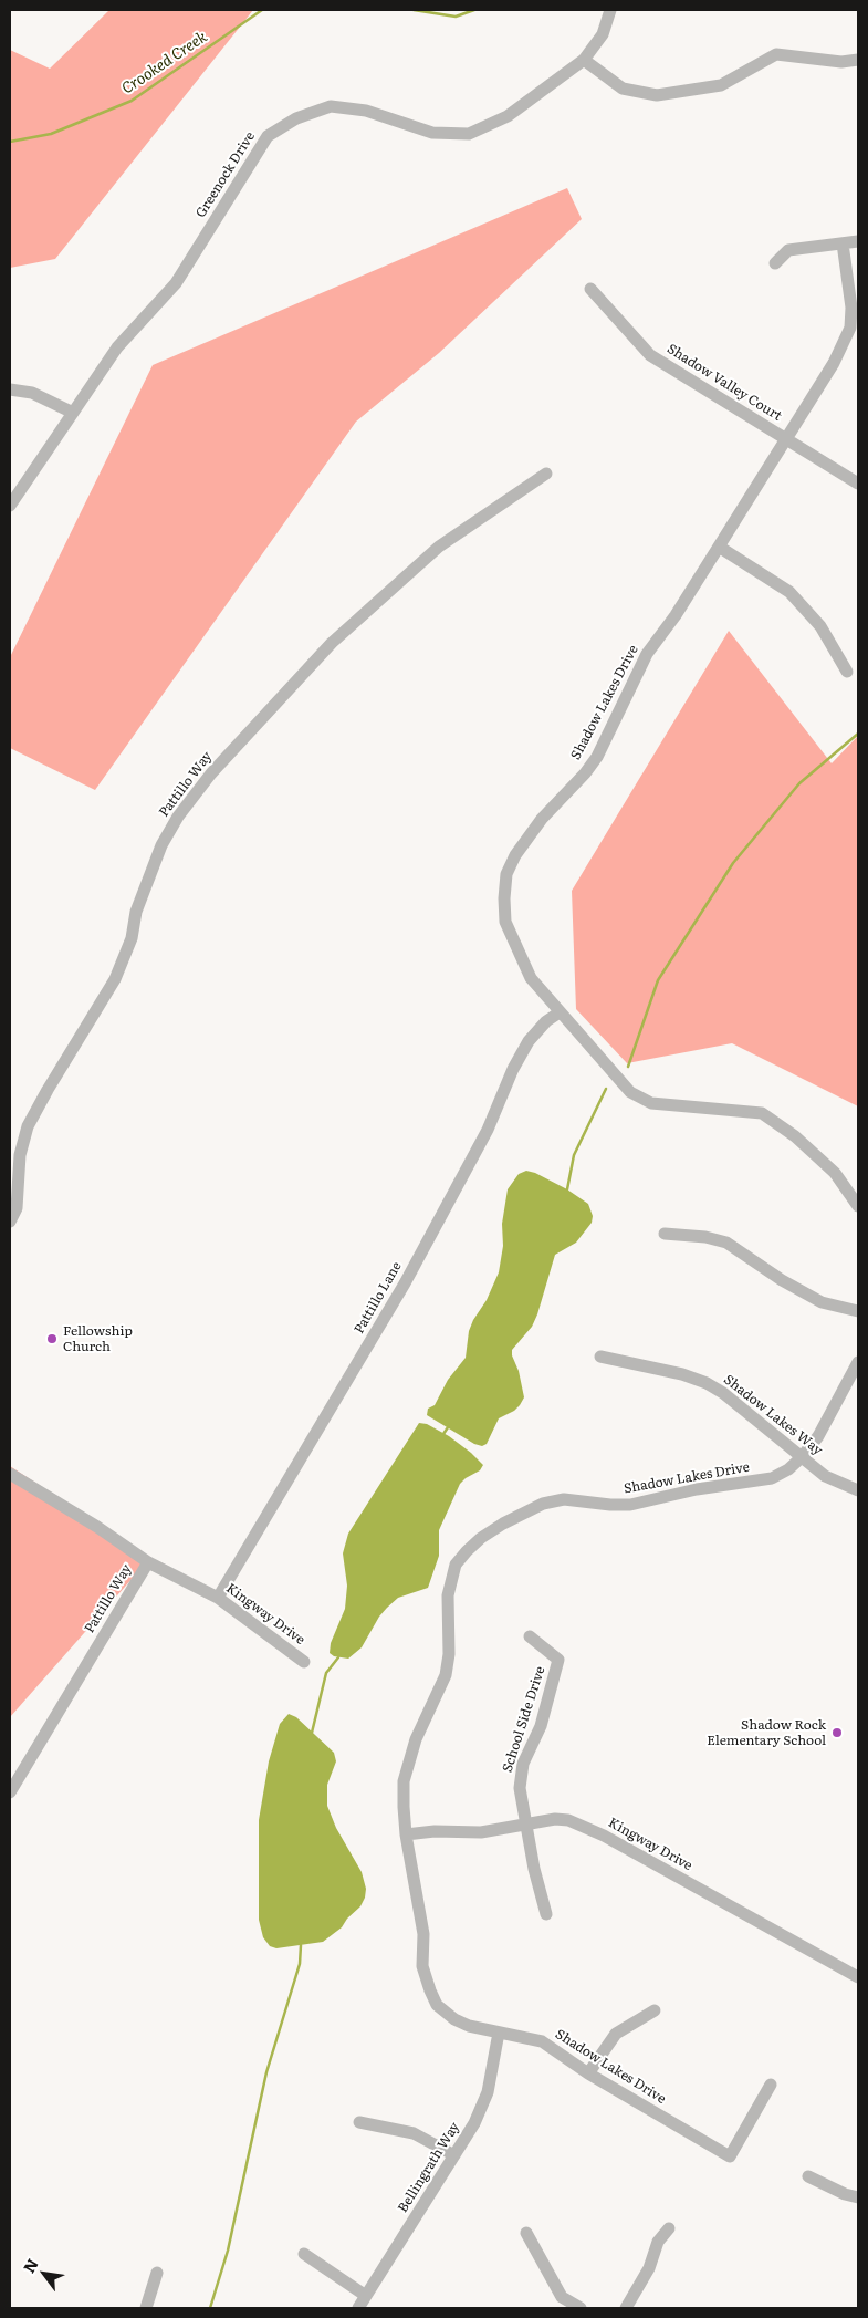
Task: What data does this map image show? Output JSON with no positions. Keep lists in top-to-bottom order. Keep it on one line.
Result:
{"streets":{"street":["Greenock Drive","Shadow Valley Court","Shadow Lakes Drive","Pattillo Way","Pattillo Lane","Shadow Lakes Way","Kingway Drive","School Side Drive","Bellingrath Way"]},"crossings":[["Shadow Valley Court","Shadow Lakes Drive"],["Shadow Lakes Drive","Pattillo Lane"],["Shadow Lakes Drive","Shadow Lakes Way"],["Shadow Lakes Drive","Kingway Drive"],["Shadow Lakes Drive","Bellingrath Way"],["Pattillo Way","Kingway Drive"],["Pattillo Lane","Kingway Drive"],["Kingway Drive","School Side Drive"]],"water":["Crooked Creek"],"places":["Fellowship Church","Shadow Rock Elementary School"],"north":"top left"}
